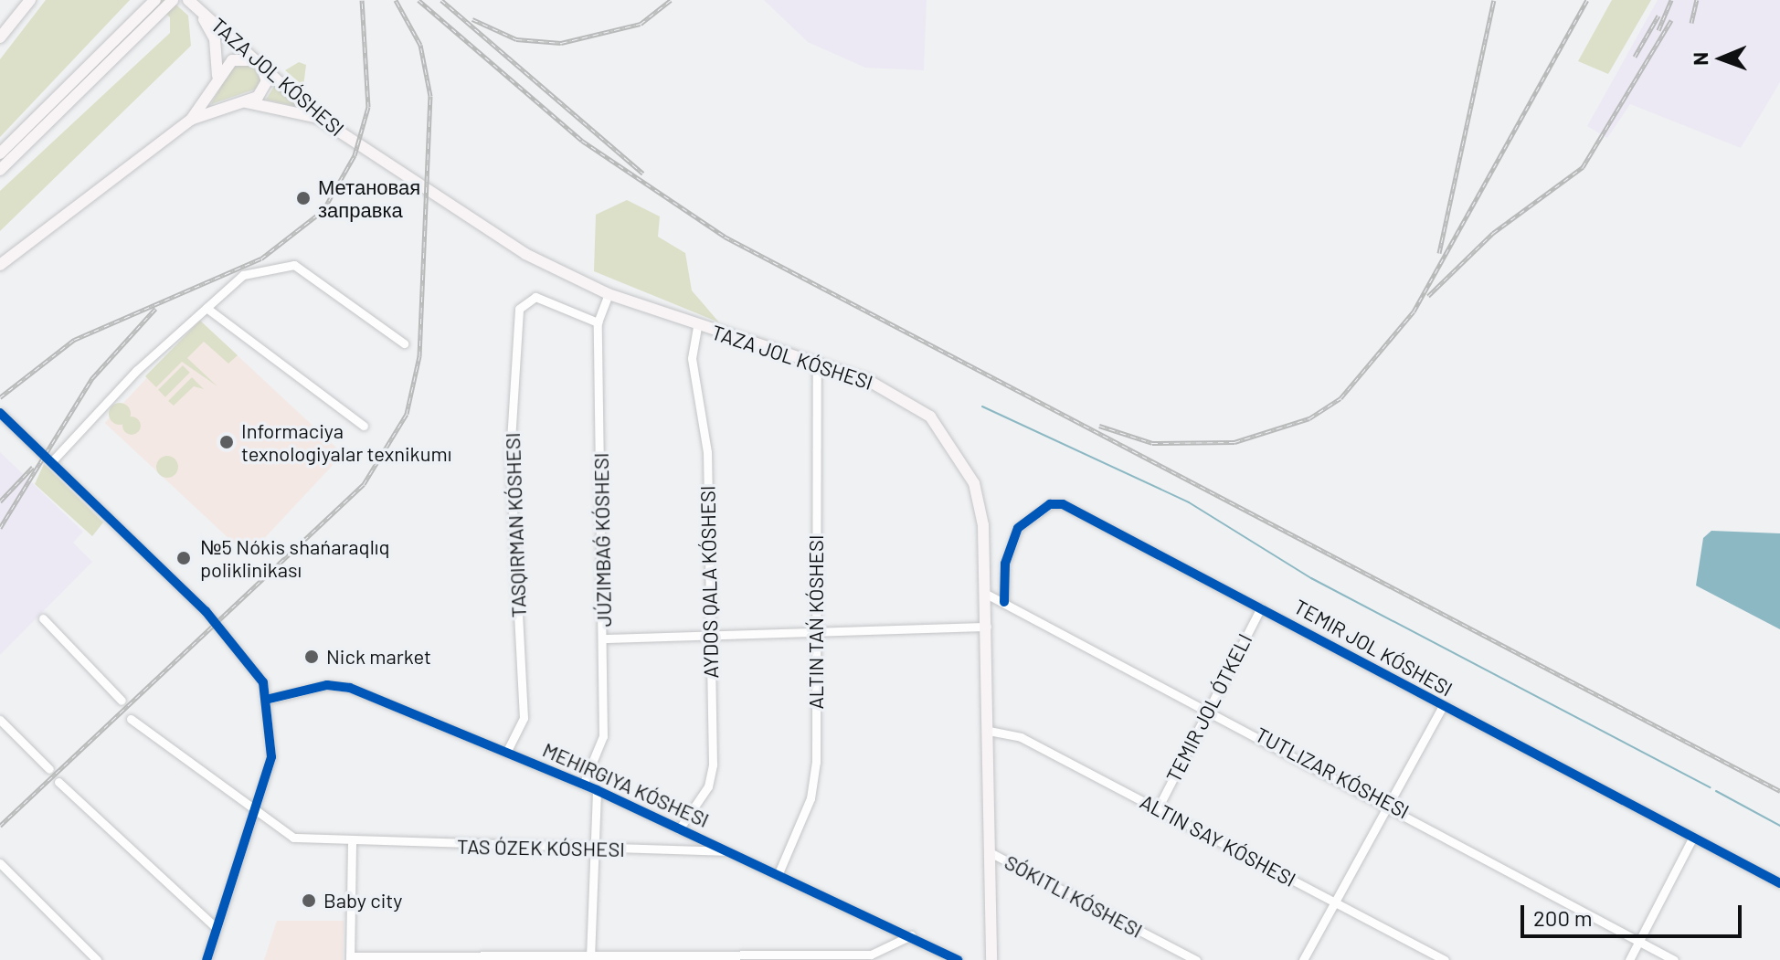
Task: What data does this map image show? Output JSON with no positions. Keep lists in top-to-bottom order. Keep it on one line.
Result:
{"streets":{"main road":["TAZA JOL KÓSHESI"],"street":["JÚZIMBAǴ KÓSHESI","AYDOS QALA KÓSHESI","TEMIR JOL KÓSHESI","TEMIR JOL ÓTKELI","MEHIRGIYA KÓSHESI","TAS ÓZEK KÓSHESI","SÓKITLI KÓSHESI"]},"crossings":[["TAZA JOL KÓSHESI","JÚZIMBAǴ KÓSHESI"],["TAZA JOL KÓSHESI","AYDOS QALA KÓSHESI"],["TAZA JOL KÓSHESI","SÓKITLI KÓSHESI"],["JÚZIMBAǴ KÓSHESI","MEHIRGIYA KÓSHESI"],["AYDOS QALA KÓSHESI","MEHIRGIYA KÓSHESI"],["TEMIR JOL KÓSHESI","TEMIR JOL ÓTKELI"],["MEHIRGIYA KÓSHESI","TAS ÓZEK KÓSHESI"]],"places":["Метановая заправка","Informaciya texnologiyalar texnikumı","№5 Nókis shańaraqlıq poliklinikası","Nick market","Baby city"],"scale_bar":"200 m","north":"left"}
